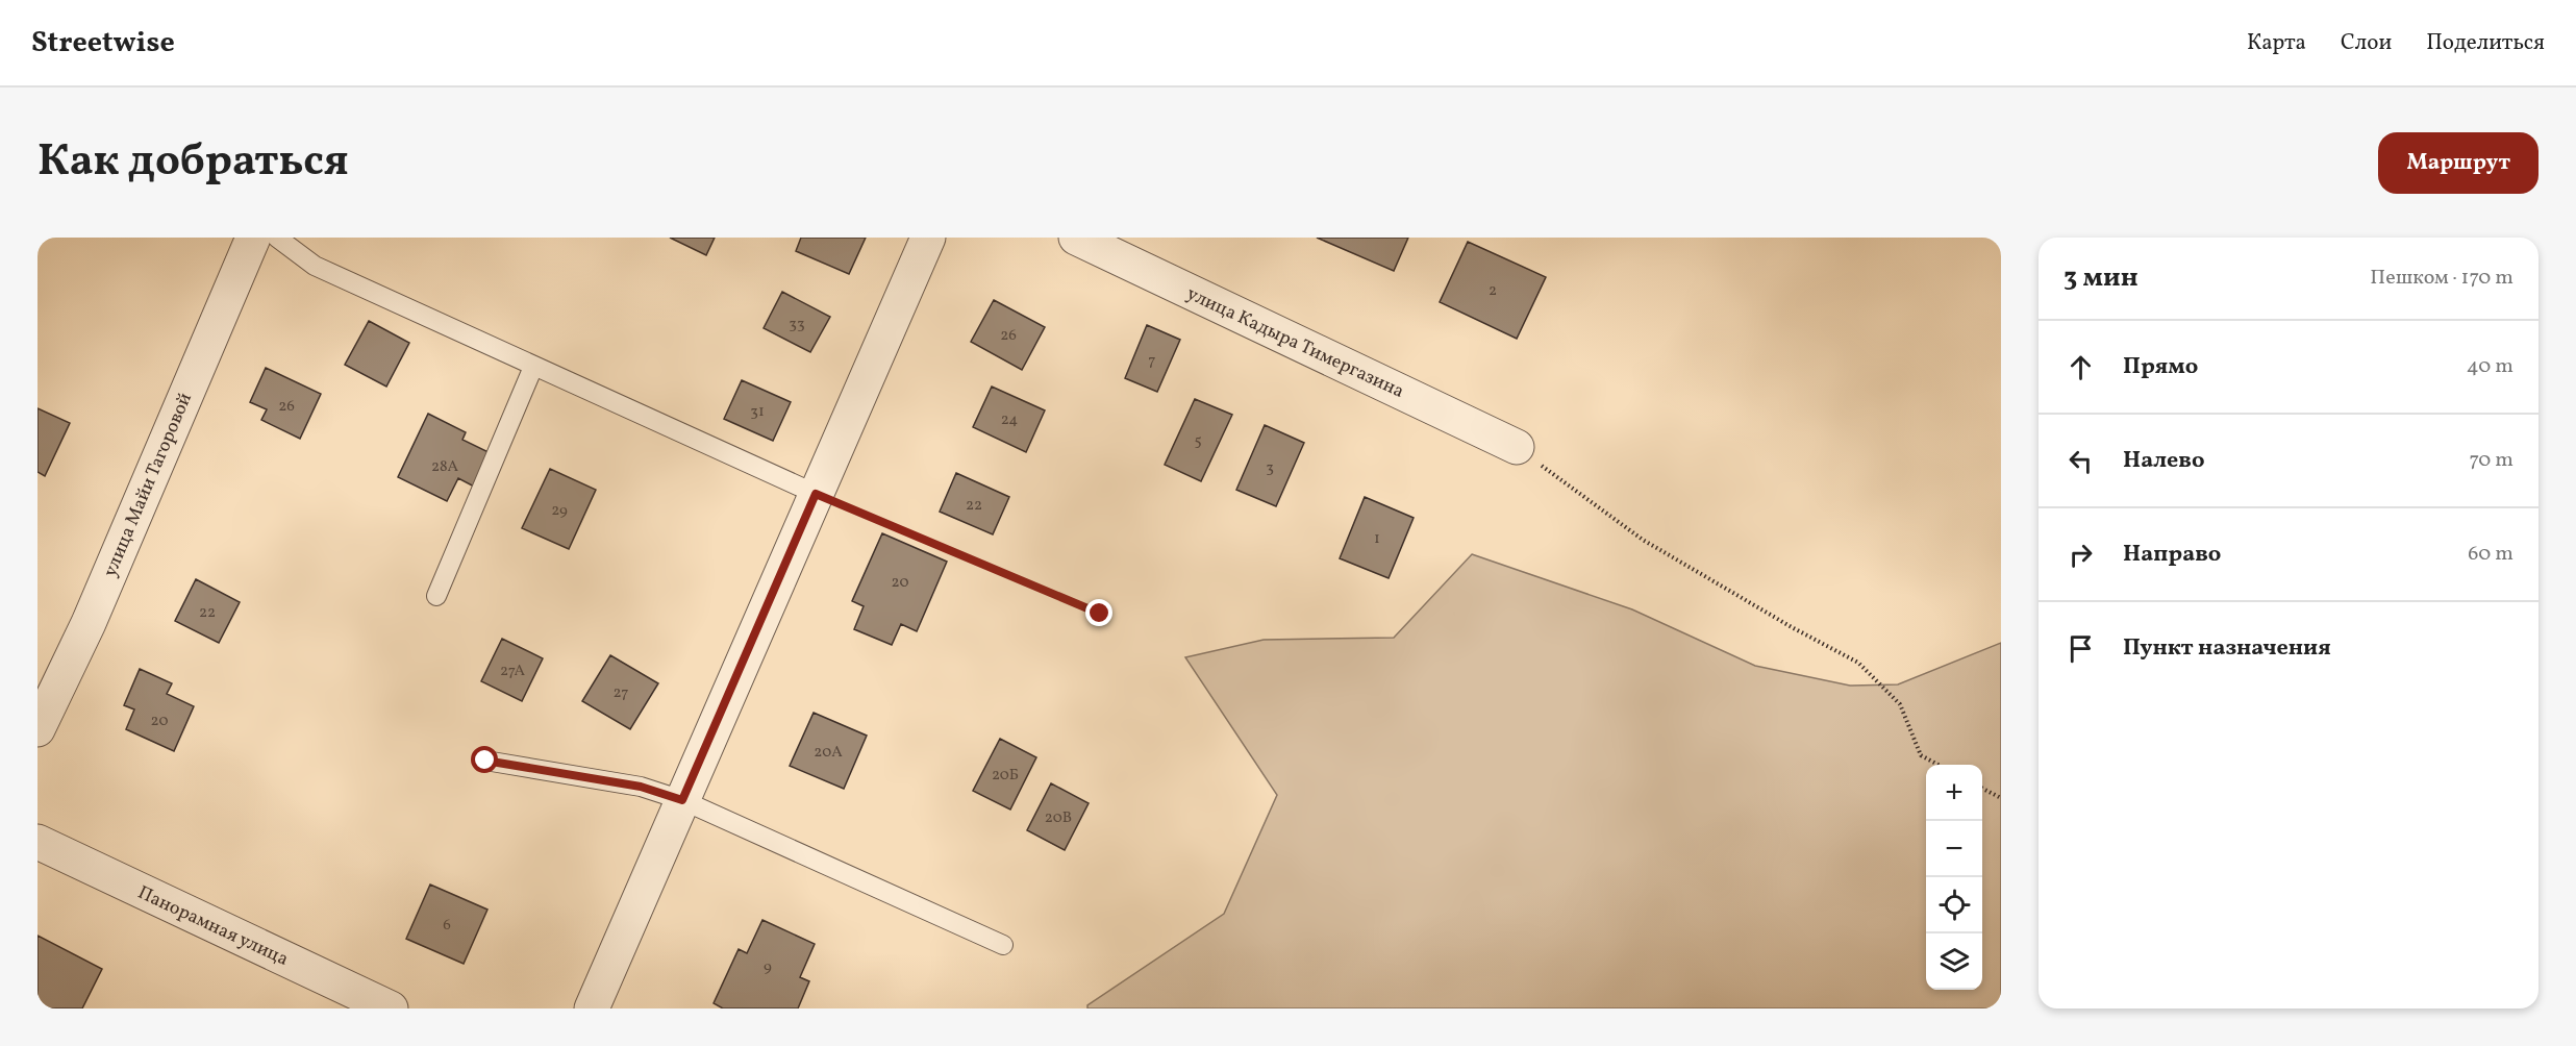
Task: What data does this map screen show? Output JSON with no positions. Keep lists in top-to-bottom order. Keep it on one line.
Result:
{"streets":{"street":["улица Кадыра Тимергазина","улица Майи Тагоровой","Панорамная улица"]},"house_numbers":["2","33","26","7","26","31","24","5","28А","3","22","29","1","20","22","27А","27","20","20А","20Б","20В","6","9"],"page":{"header":"Streetwise","nav":["Карта","Слои","Поделиться"],"title":"Как добраться","buttons":"Маршрут","heading":["3 мин","Пешком · 170 m"],"list":[["Прямо","40 m"],["Налево","70 m"],["Направо","60 m"],"Пункт назначения"],"map_buttons":["+","−"]}}
